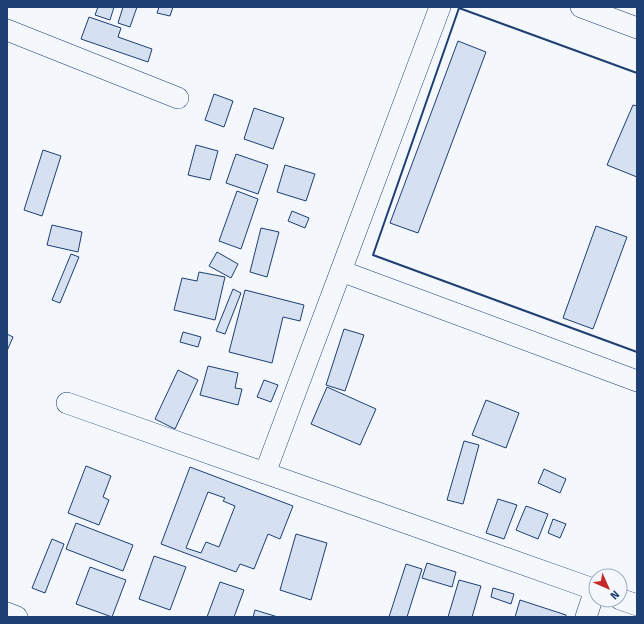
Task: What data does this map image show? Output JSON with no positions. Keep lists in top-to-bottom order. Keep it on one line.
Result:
{"north":"bottom right"}
